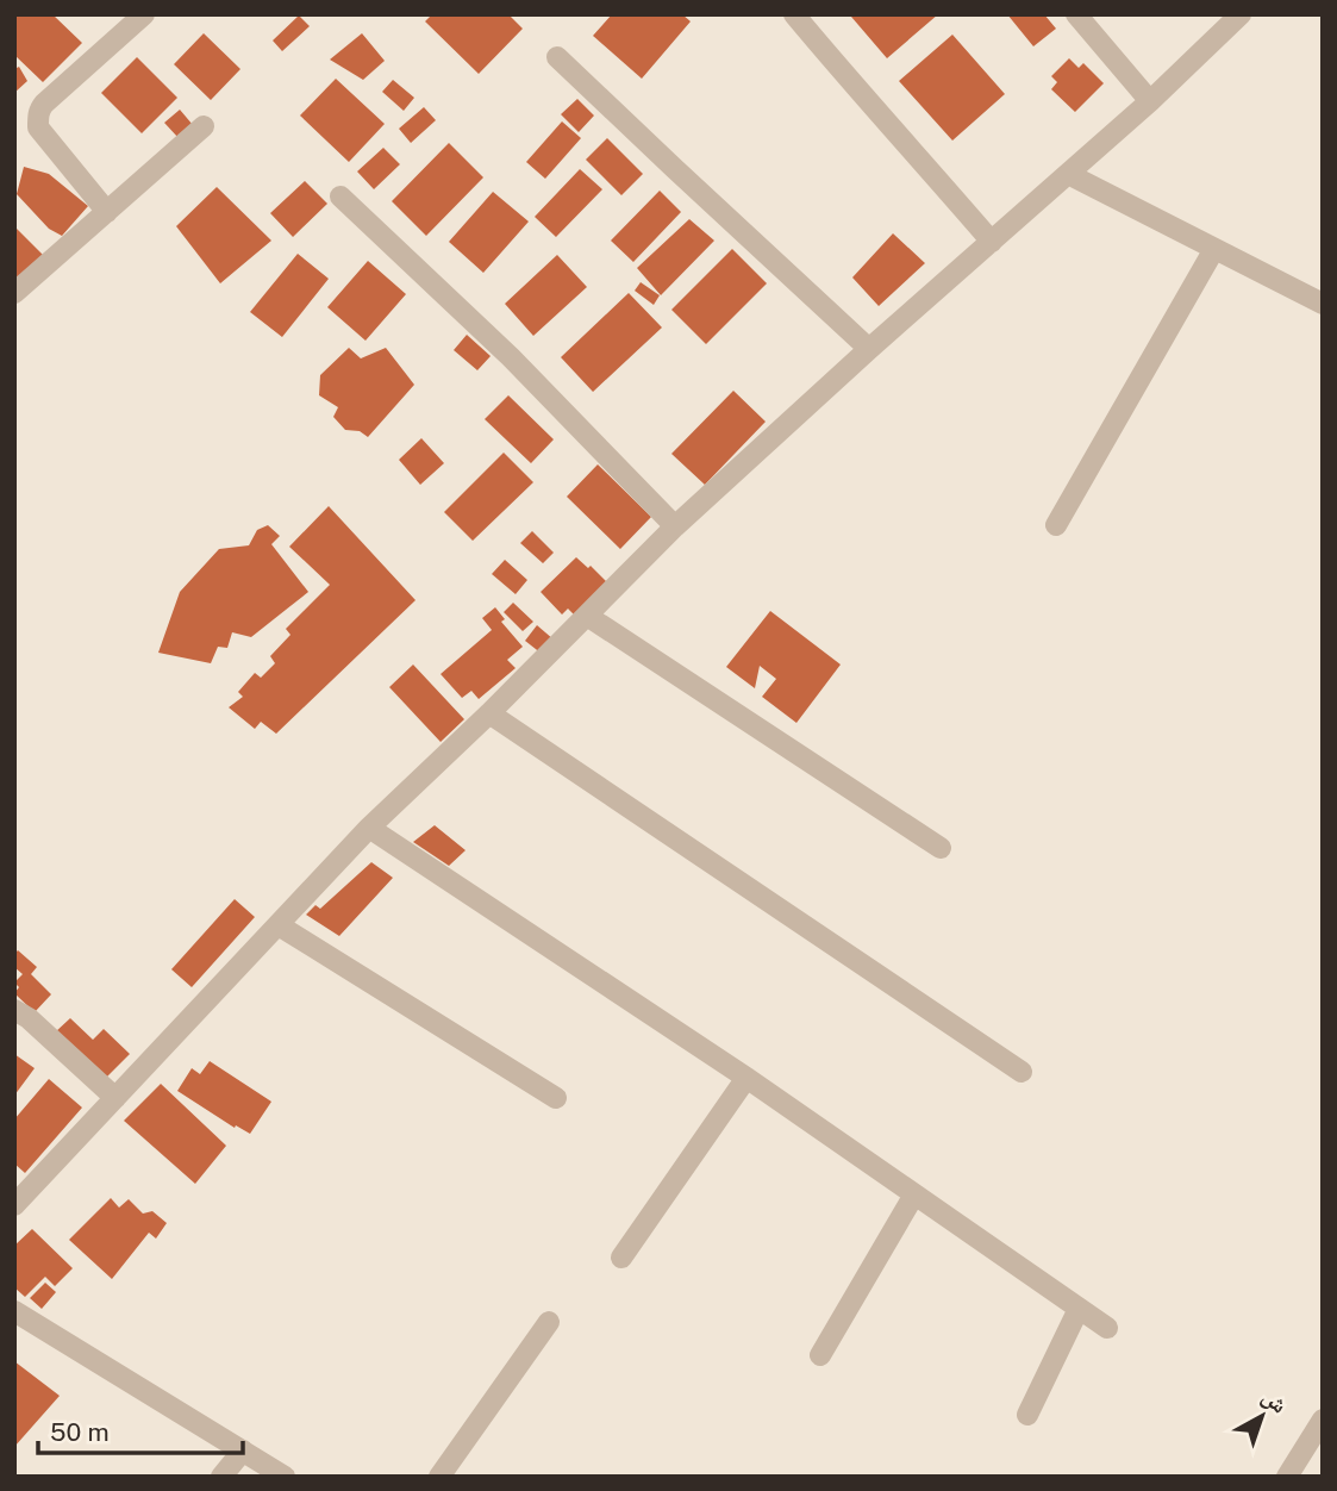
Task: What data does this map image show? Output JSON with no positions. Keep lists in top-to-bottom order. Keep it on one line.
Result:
{"scale_bar":"50 m","north":"top right"}
